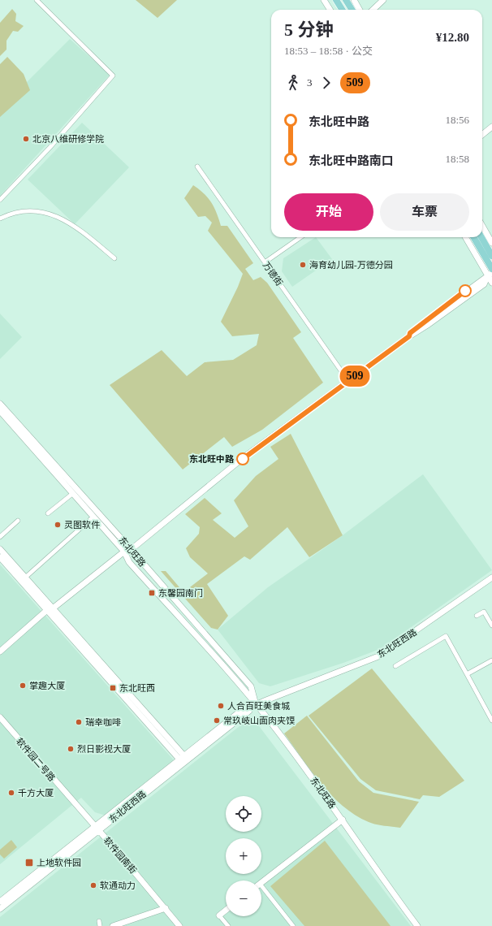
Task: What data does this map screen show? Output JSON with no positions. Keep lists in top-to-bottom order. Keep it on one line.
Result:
{"streets":{"street":["万德街","东北旺路","东北旺西路","软件园二号路","软件园南街"]},"crossings":[["东北旺路","东北旺西路"],["东北旺西路","软件园二号路"],["东北旺西路","软件园南街"],["软件园二号路","软件园南街"]],"places":{"other":["北京八维研修学院","海育幼儿园-万德分园","东北旺中路","灵图软件","掌趣大厦","人合百旺美食城","常玖岐山面肉夹馍","瑞幸咖啡","烈日影视大厦","千方大厦","软通动力"],"transit":["东馨园南门","东北旺西","上地软件园"]},"lines":["bus line 509"],"page":{"on_map":"509","heading":["5 分钟","18:53 – 18:58 · 公交","¥12.80"],"legs":["3","509"],"list":[{"name":"东北旺中路","value":"18:56"},{"name":"东北旺中路南口","value":"18:58"}],"buttons":["开始","车票"],"map_buttons":["+","−"]}}
